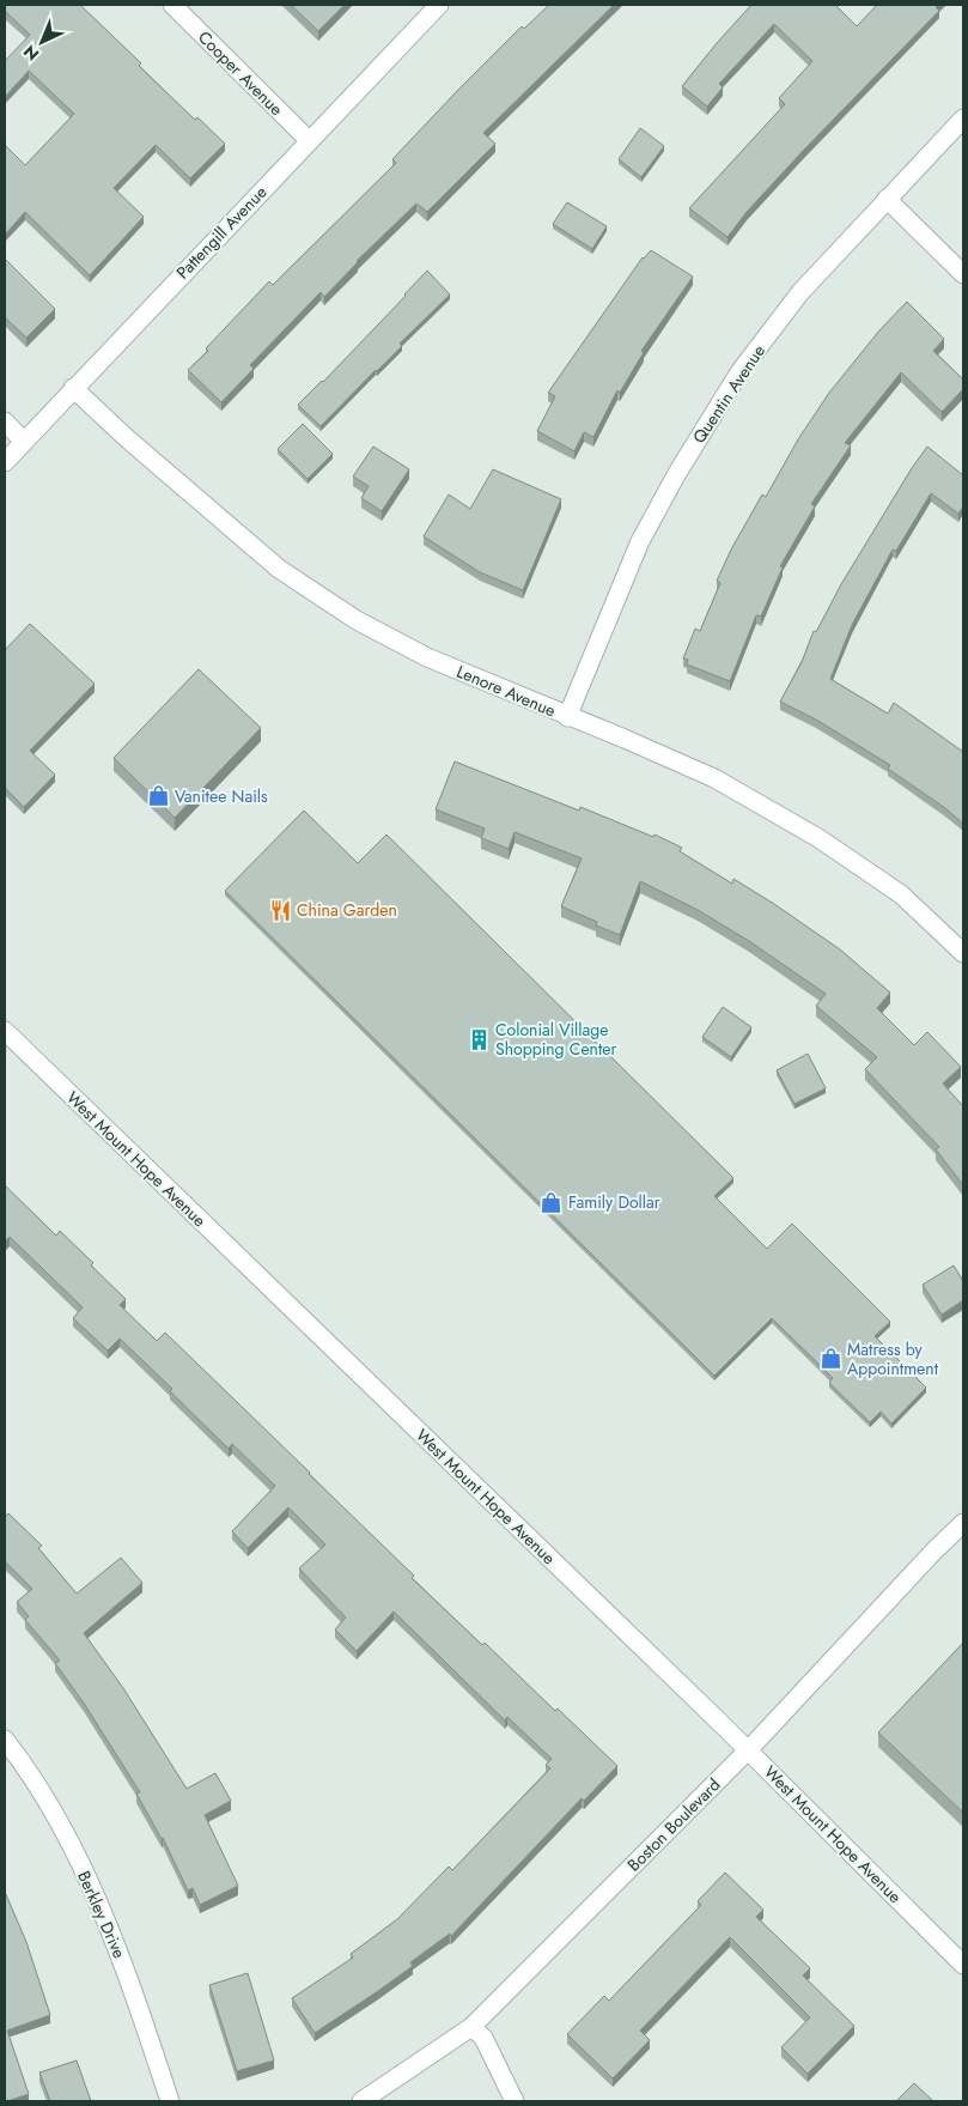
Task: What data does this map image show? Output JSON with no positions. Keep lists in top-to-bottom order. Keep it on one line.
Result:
{"streets":{"street":["Cooper Avenue","Pattengill Avenue","Quentin Avenue","Lenore Avenue","West Mount Hope Avenue","Boston Boulevard","Berkley Drive"]},"crossings":[["Cooper Avenue","Pattengill Avenue"],["Pattengill Avenue","Lenore Avenue"],["Quentin Avenue","Lenore Avenue"],["West Mount Hope Avenue","Boston Boulevard"]],"places":{"shop":["Vanitee Nails","Family Dollar","Matress by Appointment"],"restaurant":["China Garden"],"building":["Colonial Village Shopping Center"]},"north":"bottom left"}
